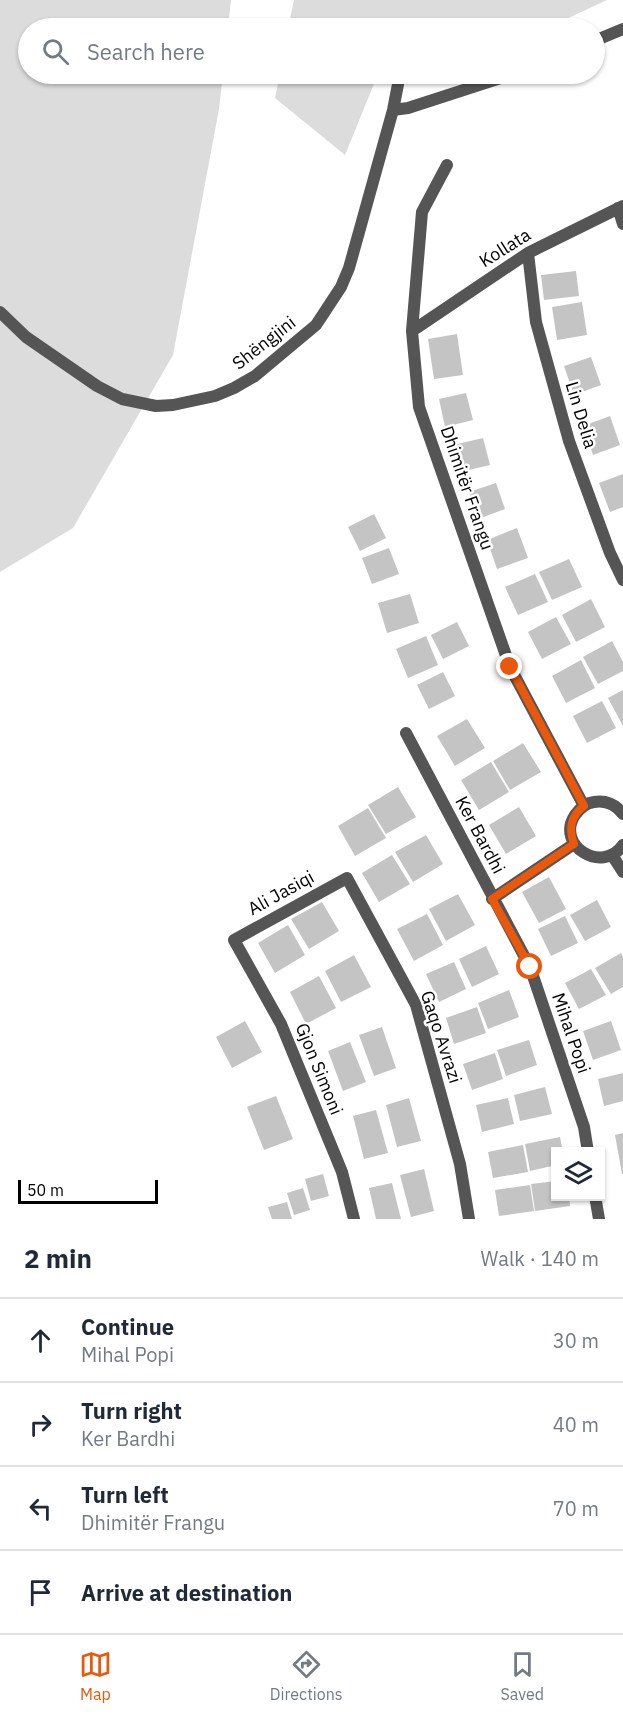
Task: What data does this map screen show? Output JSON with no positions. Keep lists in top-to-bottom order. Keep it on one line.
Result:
{"streets":{"street":["Kollata","Shëngjini","Lin Delia","Dhimitër Frangu","Ker Bardhi","Ali Jasiqi","Mihal Popi","Gaqo Avrazi","Gjon Simoni"]},"crossings":[["Kollata","Lin Delia"],["Kollata","Dhimitër Frangu"],["Ker Bardhi","Mihal Popi"],["Ali Jasiqi","Gaqo Avrazi"],["Ali Jasiqi","Gjon Simoni"]],"scale_bar":"50 m","page":{"search":"Search here","scale":"50 m","heading":["2 min","Walk · 140 m"],"list":[["Continue","Mihal Popi","30 m"],["Turn right","Ker Bardhi","40 m"],["Turn left","Dhimitër Frangu","70 m"],"Arrive at destination"],"nav":["Map","Directions","Saved"]}}
